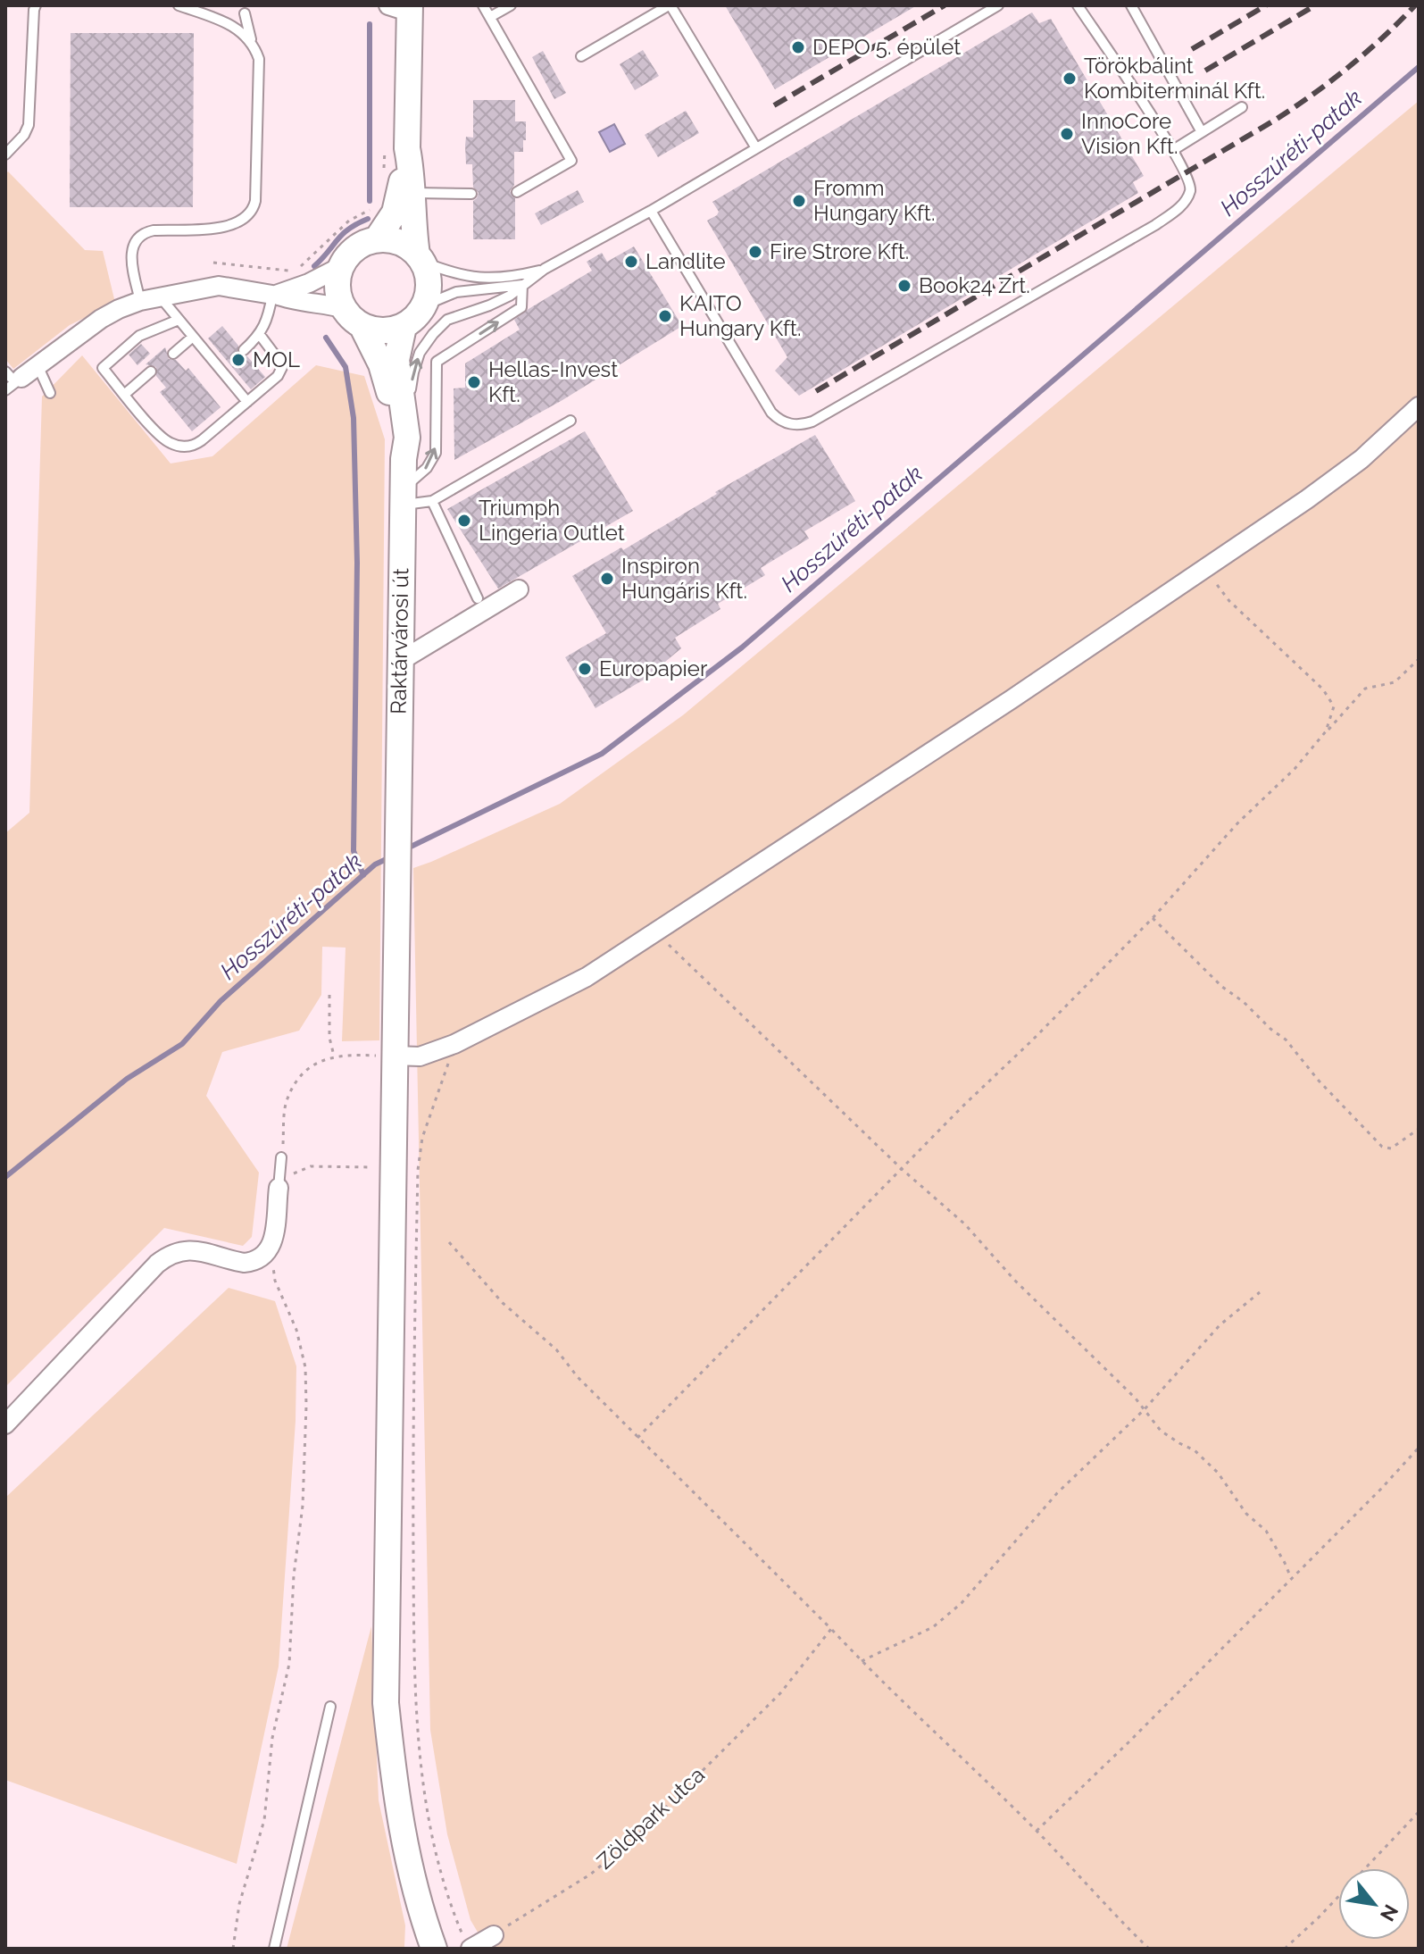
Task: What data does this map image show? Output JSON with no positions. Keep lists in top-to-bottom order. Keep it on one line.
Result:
{"streets":{"street":["Raktárvárosi út"],"path":["Zöldpark utca"]},"water":["Hosszúréti-patak"],"places":["DEPO 5. épület","Törökbálint Kombiterminál Kft.","InnoCore Vision Kft.","Fromm Hungary Kft.","Fire Strore Kft.","Landlite","Book24 Zrt.","KAITO Hungary Kft.","MOL","Hellas-Invest Kft.","Triumph Lingeria Outlet","Inspiron Hungáris Kft.","Europapier"],"north":"bottom right"}
